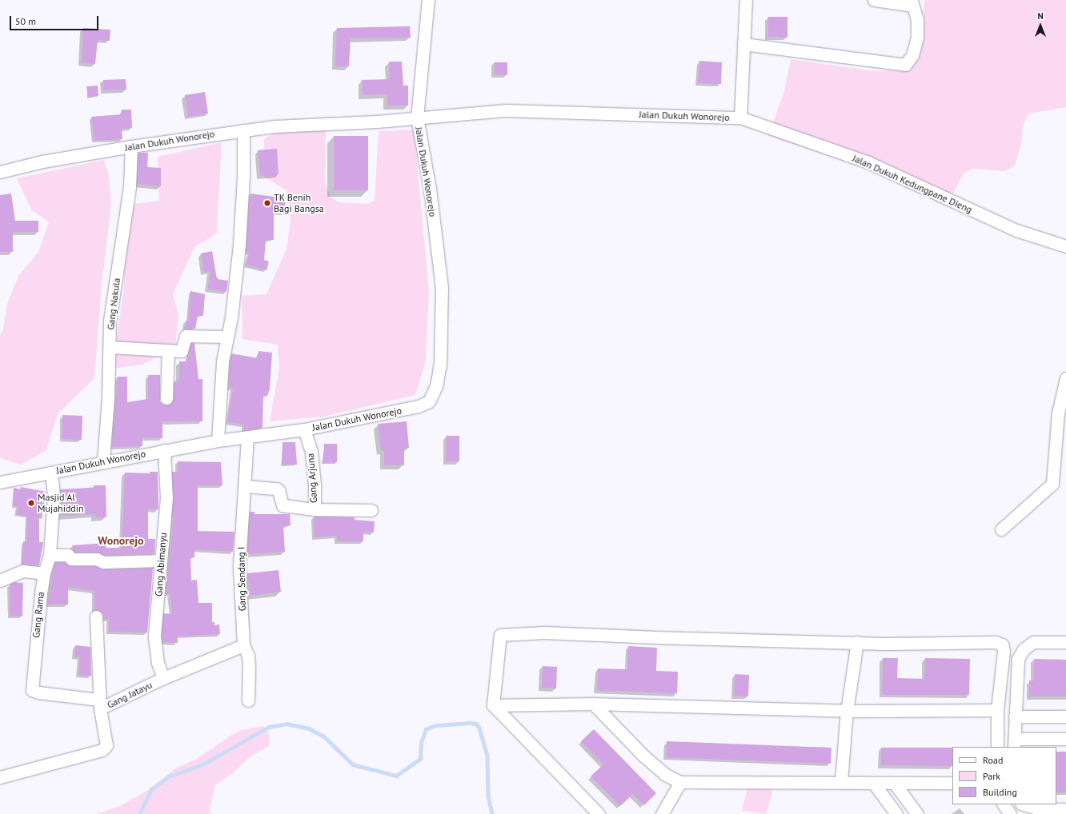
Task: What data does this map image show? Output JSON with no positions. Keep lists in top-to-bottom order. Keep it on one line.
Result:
{"streets":{"street":["Jalan Dukuh Wonorejo","Jalan Dukuh Kedungpane Dieng","Gang Nakula","Gang Arjuna","Gang Abimanyu","Gang Sendang I","Gang Rama","Gang Jatayu"]},"crossings":[["Jalan Dukuh Wonorejo","Jalan Dukuh Kedungpane Dieng"],["Jalan Dukuh Wonorejo","Gang Nakula"],["Jalan Dukuh Wonorejo","Gang Arjuna"],["Jalan Dukuh Wonorejo","Gang Abimanyu"],["Jalan Dukuh Wonorejo","Gang Sendang I"],["Jalan Dukuh Wonorejo","Gang Rama"],["Gang Abimanyu","Gang Jatayu"],["Gang Sendang I","Gang Jatayu"],["Gang Rama","Gang Jatayu"]],"districts":["Wonorejo"],"places":["TK Benih Bagi Bangsa","Masjid Al Mujahiddin"],"legend":["Road","Park","Building"],"scale_bar":"50 m","north":"top"}
